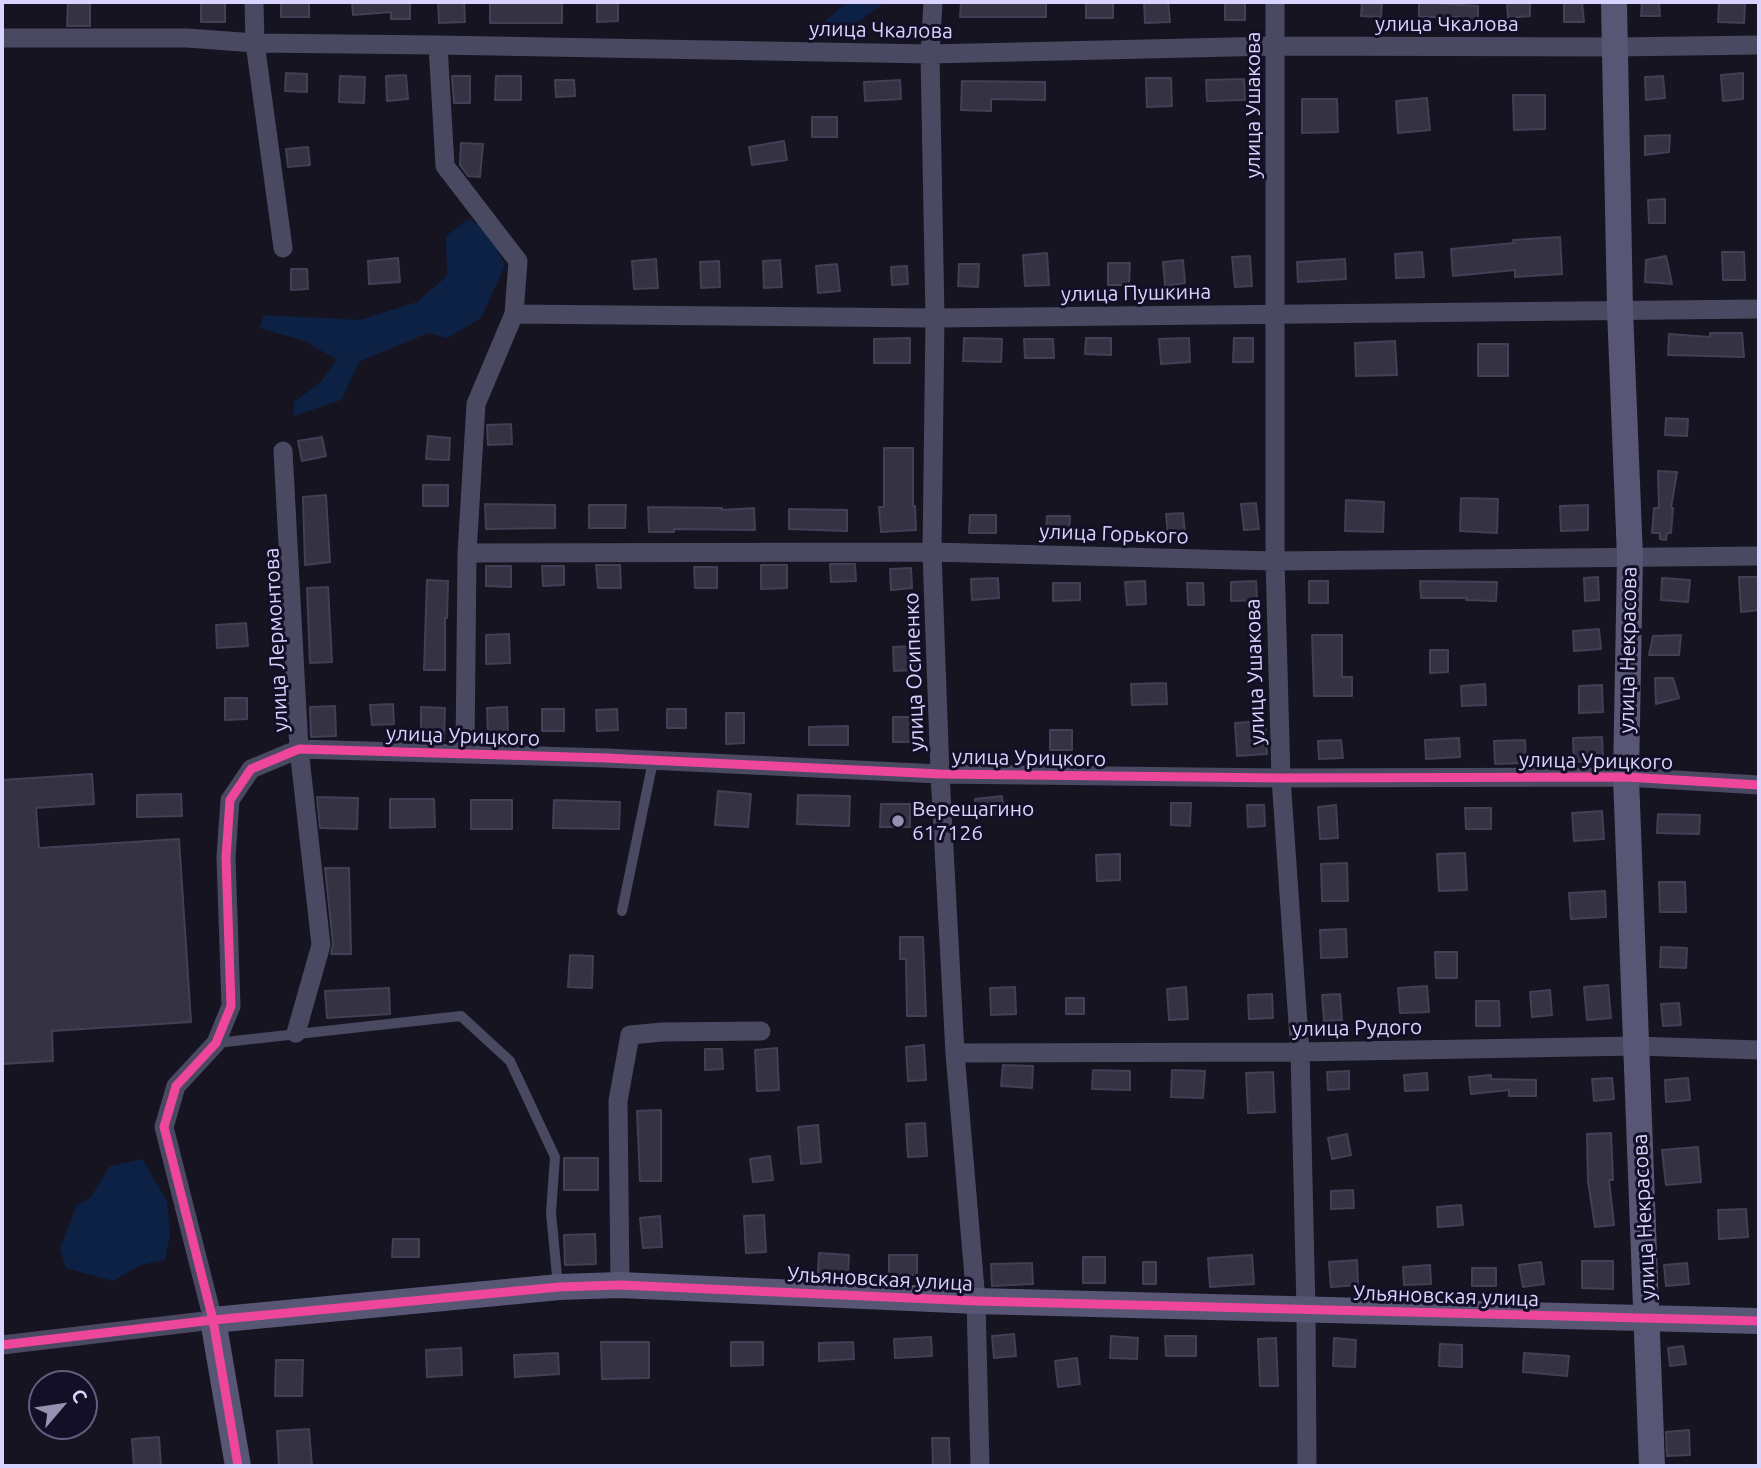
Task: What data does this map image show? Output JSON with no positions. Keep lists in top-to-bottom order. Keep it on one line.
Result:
{"streets":{"street":["улица Чкалова","улица Ушакова","улица Пушкина","улица Горького","улица Лермонтова","улица Некрасова","улица Осипенко","улица Урицкого","улица Рудого","Ульяновская улица"]},"crossings":[["улица Чкалова","улица Ушакова"],["улица Чкалова","улица Некрасова"],["улица Чкалова","улица Осипенко"],["улица Ушакова","улица Пушкина"],["улица Ушакова","улица Горького"],["улица Ушакова","улица Урицкого"],["улица Ушакова","улица Рудого"],["улица Ушакова","Ульяновская улица"],["улица Пушкина","улица Некрасова"],["улица Пушкина","улица Осипенко"],["улица Горького","улица Некрасова"],["улица Горького","улица Осипенко"],["улица Лермонтова","улица Урицкого"],["улица Некрасова","улица Урицкого"],["улица Некрасова","улица Рудого"],["улица Некрасова","Ульяновская улица"],["улица Осипенко","улица Урицкого"],["улица Осипенко","улица Рудого"],["улица Осипенко","Ульяновская улица"]],"places":["Верещагино 617126"],"north":"top right"}
